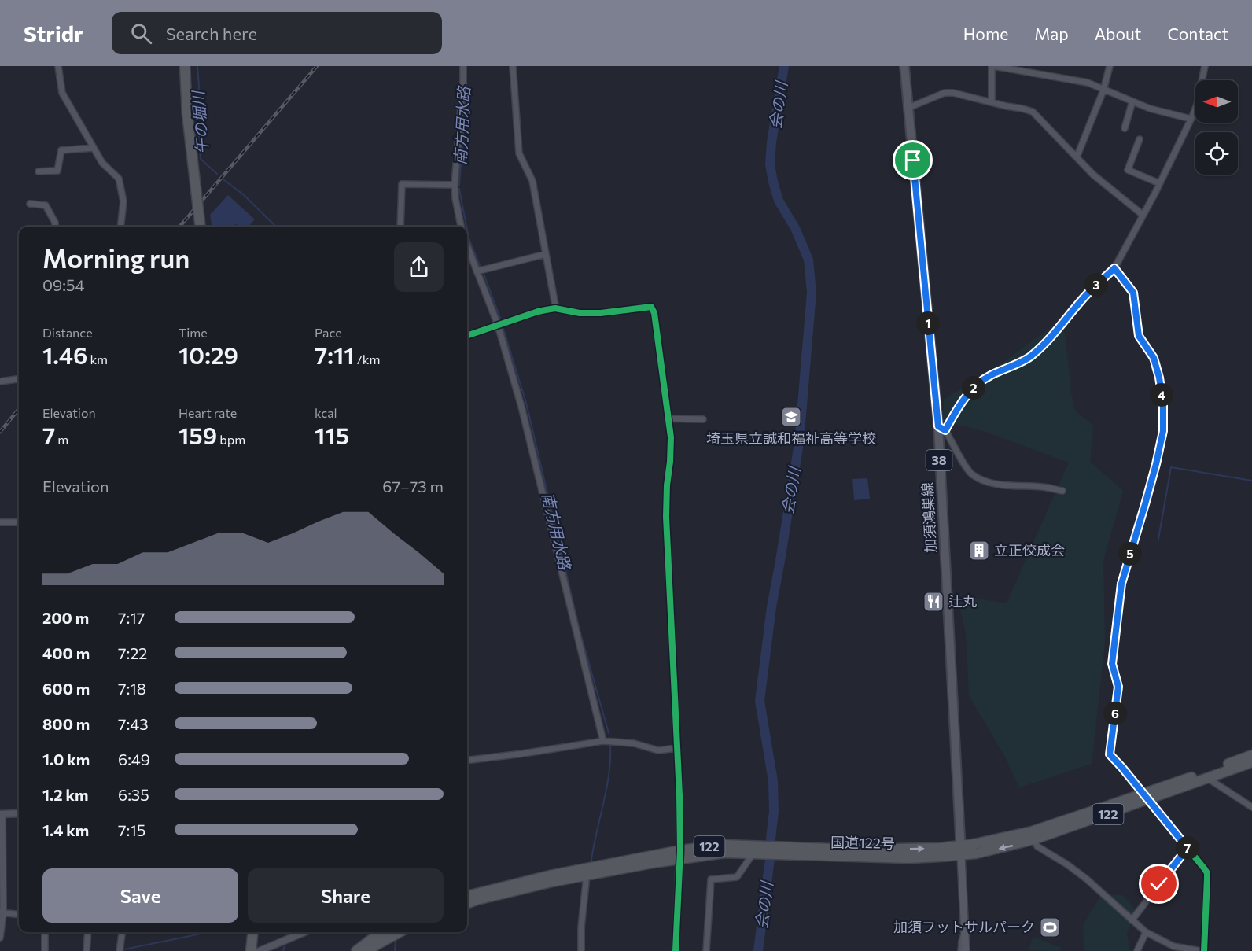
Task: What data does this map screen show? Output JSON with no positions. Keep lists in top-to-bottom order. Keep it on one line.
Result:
{"streets":{"highway":["122","国道122号"],"main road":["38","加須鴻巣線"]},"crossings":[["加須鴻巣線","国道122号"]],"water":["会の川","午の堀川","南方用水路"],"places":{"school or university":["埼玉県立誠和福祉高等学校"],"building":["立正佼成会"],"restaurant":["辻丸"],"sports":["加須フットサルパーク"]},"north":"left","page":{"header":"Stridr","search":"Search here","nav":["Home","Map","About","Contact"],"heading":["Morning run","09:54"],"pins":["3","1","2","4","5","6","7"],"stats":[["Distance","1.46 km"],["Time","10:29"],["Pace","7:11 /km"],["Elevation","7 m"],["Heart rate","159 bpm"],["kcal","115"]],"chart":["Elevation","67–73 m"],"list":[{"name":"200 m","note":"7:17"},{"name":"400 m","note":"7:22"},{"name":"600 m","note":"7:18"},{"name":"800 m","note":"7:43"},{"name":"1.0 km","note":"6:49"},{"name":"1.2 km","note":"6:35"},{"name":"1.4 km","note":"7:15"}],"buttons":["Save","Share"]}}
